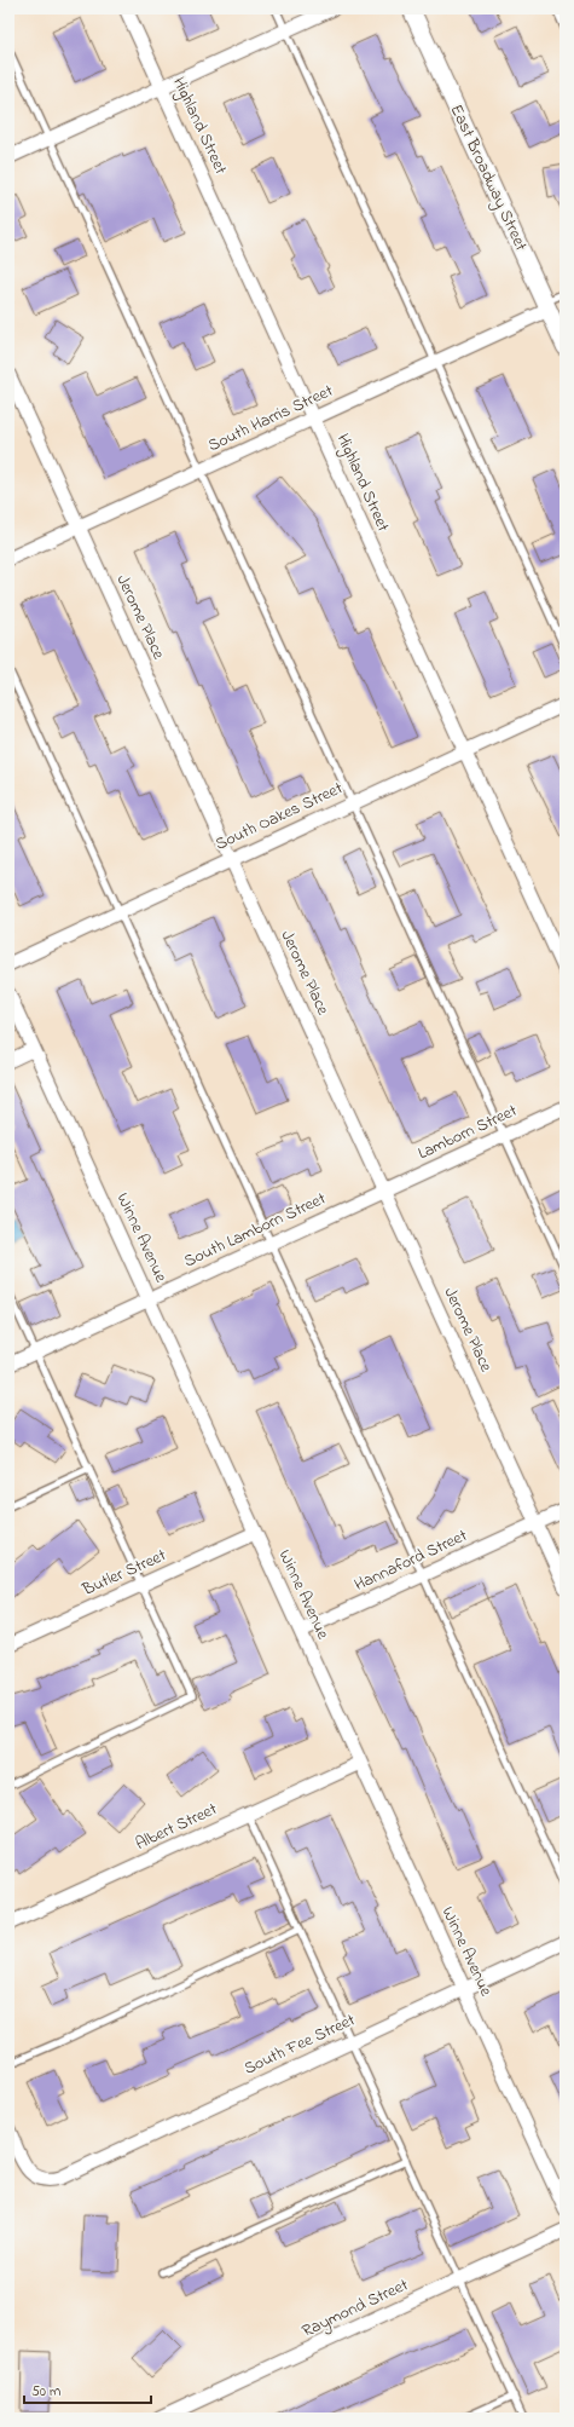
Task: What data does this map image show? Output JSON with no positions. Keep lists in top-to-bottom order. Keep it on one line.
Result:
{"streets":{"street":["Highland Street","East Broadway Street","South Harris Street","Jerome Place","South Oakes Street","Lamborn Street","South Lamborn Street","Winne Avenue","Hannaford Street","Butler Street","Albert Street","South Fee Street","Raymond Street"]},"crossings":[["Highland Street","South Harris Street"],["Highland Street","South Oakes Street"],["East Broadway Street","South Harris Street"],["South Harris Street","Jerome Place"],["Jerome Place","South Oakes Street"],["Jerome Place","Lamborn Street"],["Jerome Place","South Lamborn Street"],["Jerome Place","Hannaford Street"],["Lamborn Street","South Lamborn Street"],["South Lamborn Street","Winne Avenue"],["Winne Avenue","Hannaford Street"],["Winne Avenue","Butler Street"],["Winne Avenue","Albert Street"],["Winne Avenue","South Fee Street"]],"scale_bar":"50 m"}
